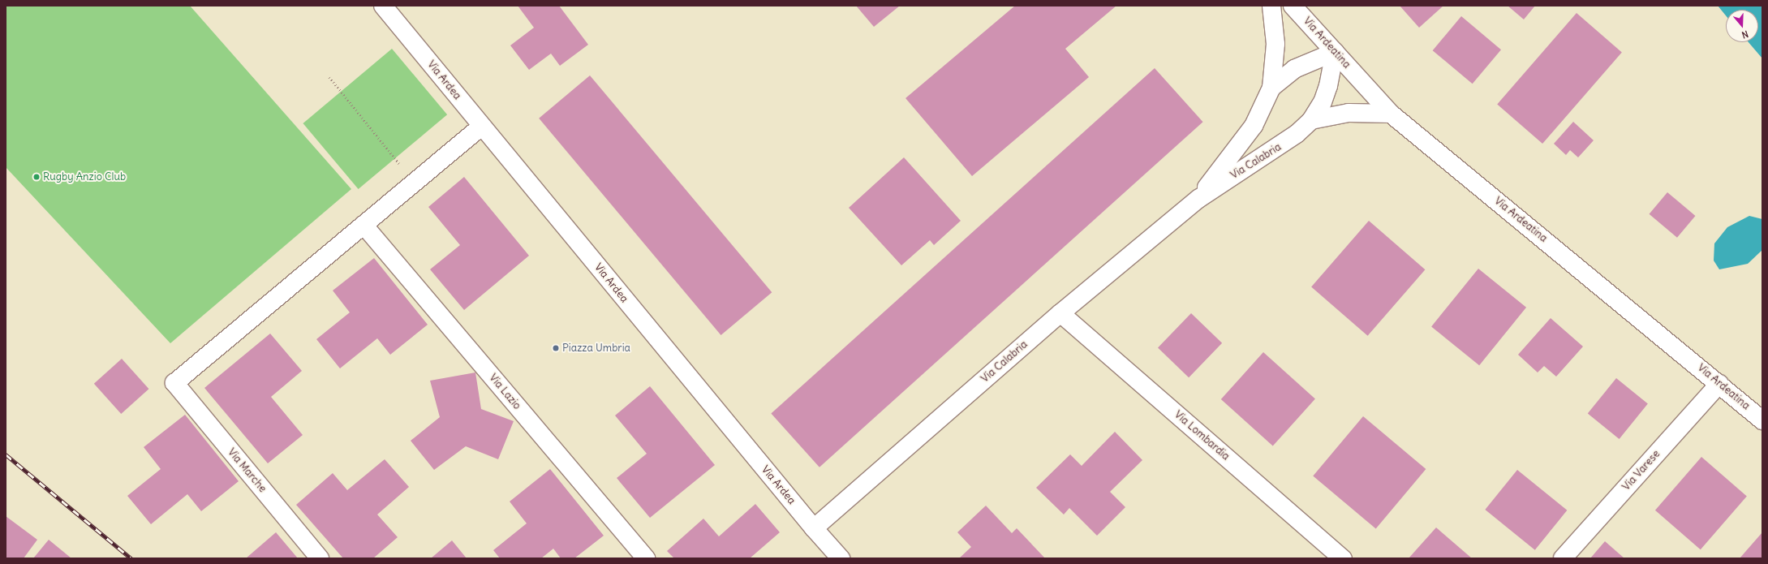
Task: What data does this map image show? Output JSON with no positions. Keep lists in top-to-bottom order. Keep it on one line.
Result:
{"streets":{"street":["Via Ardeatina","Via Ardea","Via Calabria","Via Lazio","Via Lombardia","Via Marche","Via Varese"]},"crossings":[["Via Ardeatina","Via Calabria"],["Via Ardeatina","Via Varese"],["Via Ardea","Via Calabria"],["Via Calabria","Via Lombardia"],["Via Lazio","Via Marche"]],"places":["Rugby Anzio Club","Piazza Umbria"],"north":"bottom"}
